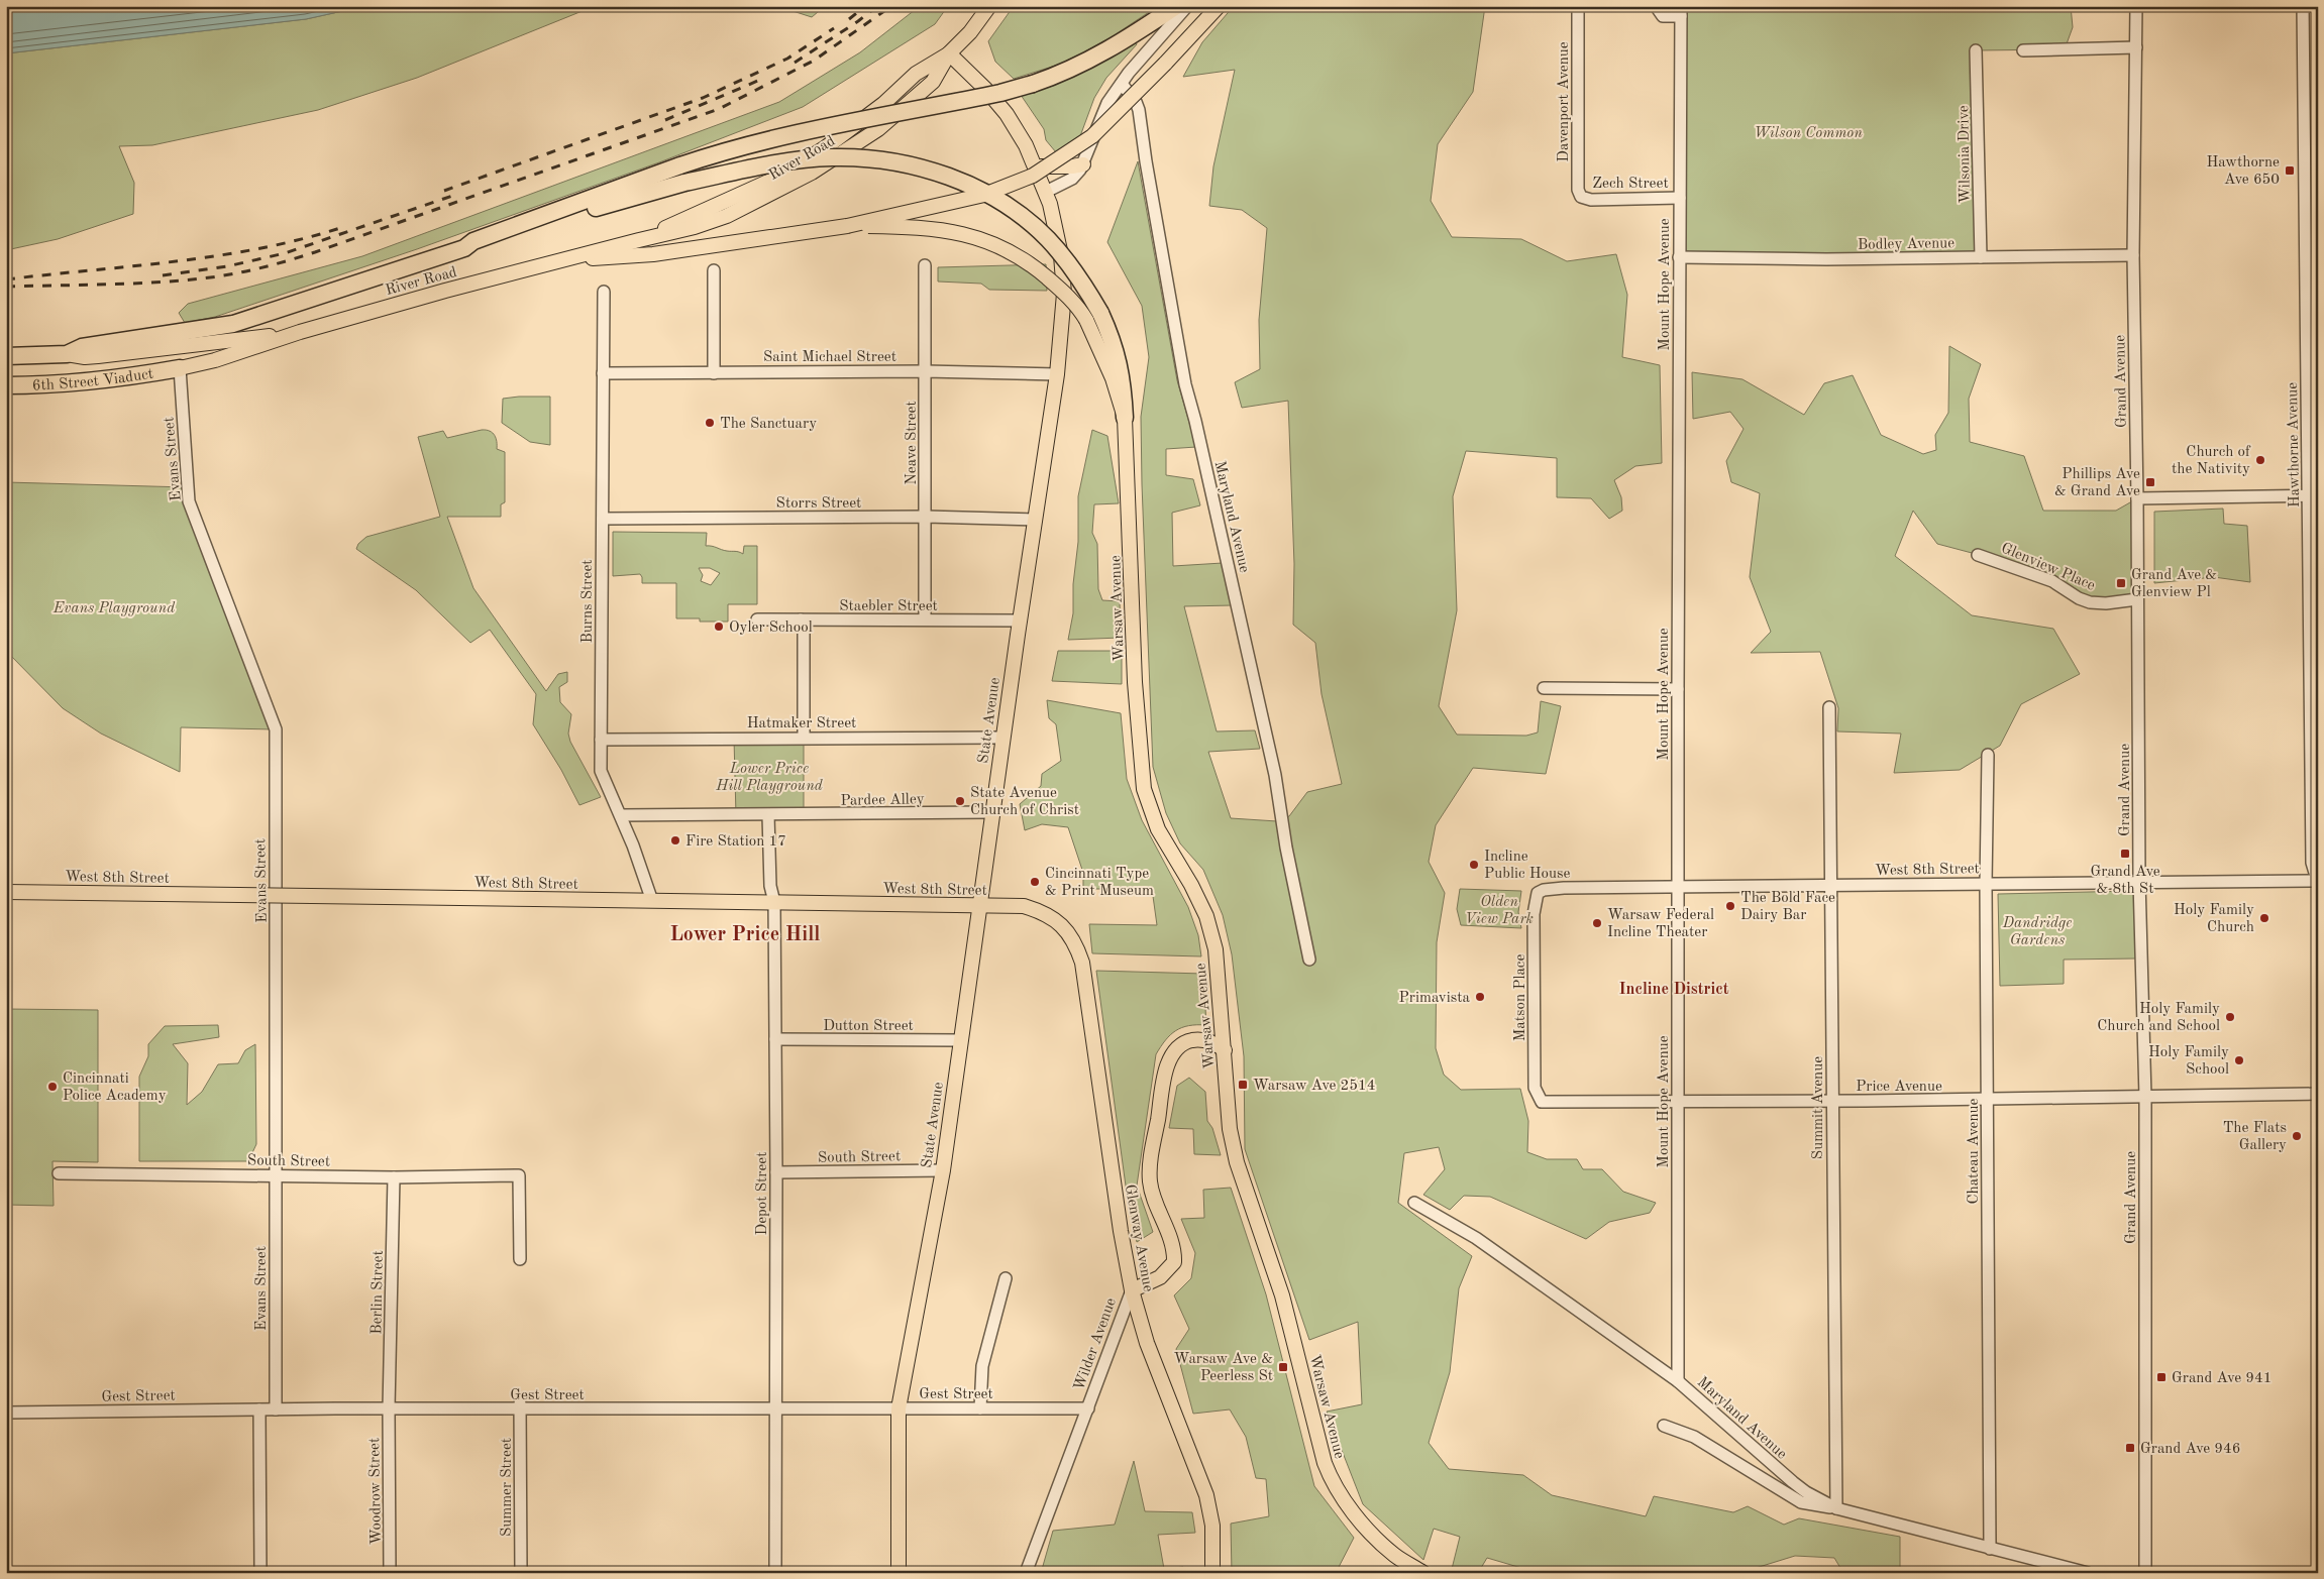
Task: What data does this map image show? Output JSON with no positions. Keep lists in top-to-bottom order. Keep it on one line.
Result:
{"streets":{"highway":["6th Street Viaduct"],"main road":["River Road","Warsaw Avenue","State Avenue","West 8th Street","Glenway Avenue","Wilder Avenue"],"street":["Davenport Avenue","Wilsonia Drive","Zech Street","Bodley Avenue","Mount Hope Avenue","Saint Michael Street","Grand Avenue","Neave Street","Hawthorne Avenue","Evans Street","Storrs Street","Maryland Avenue","Glenview Place","Burns Street","Staebler Street","Hatmaker Street","Pardee Alley","Matson Place","Dutton Street","Price Avenue","Summit Avenue","Chateau Avenue","South Street","Depot Street","Berlin Street","Gest Street","Summer Street","Woodrow Street"]},"crossings":[["Davenport Avenue","Zech Street"],["Wilsonia Drive","Bodley Avenue"],["River Road","6th Street Viaduct"],["River Road","Evans Street"],["River Road","State Avenue"],["Zech Street","Mount Hope Avenue"],["Bodley Avenue","Mount Hope Avenue"],["Bodley Avenue","Grand Avenue"],["Mount Hope Avenue","Maryland Avenue"],["Mount Hope Avenue","West 8th Street"],["Mount Hope Avenue","Price Avenue"],["Saint Michael Street","Neave Street"],["Saint Michael Street","Burns Street"],["Saint Michael Street","State Avenue"],["6th Street Viaduct","Evans Street"],["Grand Avenue","Glenview Place"],["Grand Avenue","West 8th Street"],["Grand Avenue","Price Avenue"],["Neave Street","Storrs Street"],["Neave Street","Staebler Street"],["Hawthorne Avenue","West 8th Street"],["Evans Street","South Street"],["Evans Street","Gest Street"],["Storrs Street","Burns Street"],["Storrs Street","State Avenue"],["Maryland Avenue","Summit Avenue"],["Maryland Avenue","Chateau Avenue"],["Burns Street","Hatmaker Street"],["Burns Street","Pardee Alley"],["Burns Street","West 8th Street"],["Staebler Street","State Avenue"],["Warsaw Avenue","Wilder Avenue"],["State Avenue","Hatmaker Street"],["State Avenue","Pardee Alley"],["State Avenue","West 8th Street"],["State Avenue","Dutton Street"],["State Avenue","South Street"],["State Avenue","Gest Street"],["Pardee Alley","Depot Street"],["West 8th Street","Matson Place"],["West 8th Street","Summit Avenue"],["West 8th Street","Chateau Avenue"],["West 8th Street","Depot Street"],["West 8th Street","Glenway Avenue"],["Matson Place","Price Avenue"],["Dutton Street","Depot Street"],["Price Avenue","Summit Avenue"],["Price Avenue","Chateau Avenue"],["South Street","Depot Street"],["South Street","Berlin Street"],["Depot Street","Gest Street"],["Glenway Avenue","Wilder Avenue"],["Berlin Street","Gest Street"],["Berlin Street","Woodrow Street"],["Wilder Avenue","Gest Street"],["Gest Street","Summer Street"],["Gest Street","Woodrow Street"]],"districts":["Lower Price Hill","Incline District"],"parks":["Wilson Common","Evans Playground","Lower Price Hill Playground","Olden View Park","Dandridge Gardens"],"places":{"transit":["Hawthorne Ave 650","Phillips Ave & Grand Ave","Grand Ave & Glenview Pl","Grand Ave & 8th St","Warsaw Ave 2514","Warsaw Ave & Peerless St","Grand Ave 941","Grand Ave 946"],"other":["The Sanctuary","Church of the Nativity","Oyler School","State Avenue Church of Christ","Fire Station 17","Incline Public House","Cincinnati Type & Print Museum","The Bold Face Dairy Bar","Holy Family Church","Warsaw Federal Incline Theater","Primavista","Holy Family Church and School","Holy Family School","Cincinnati Police Academy","The Flats Gallery"]}}
